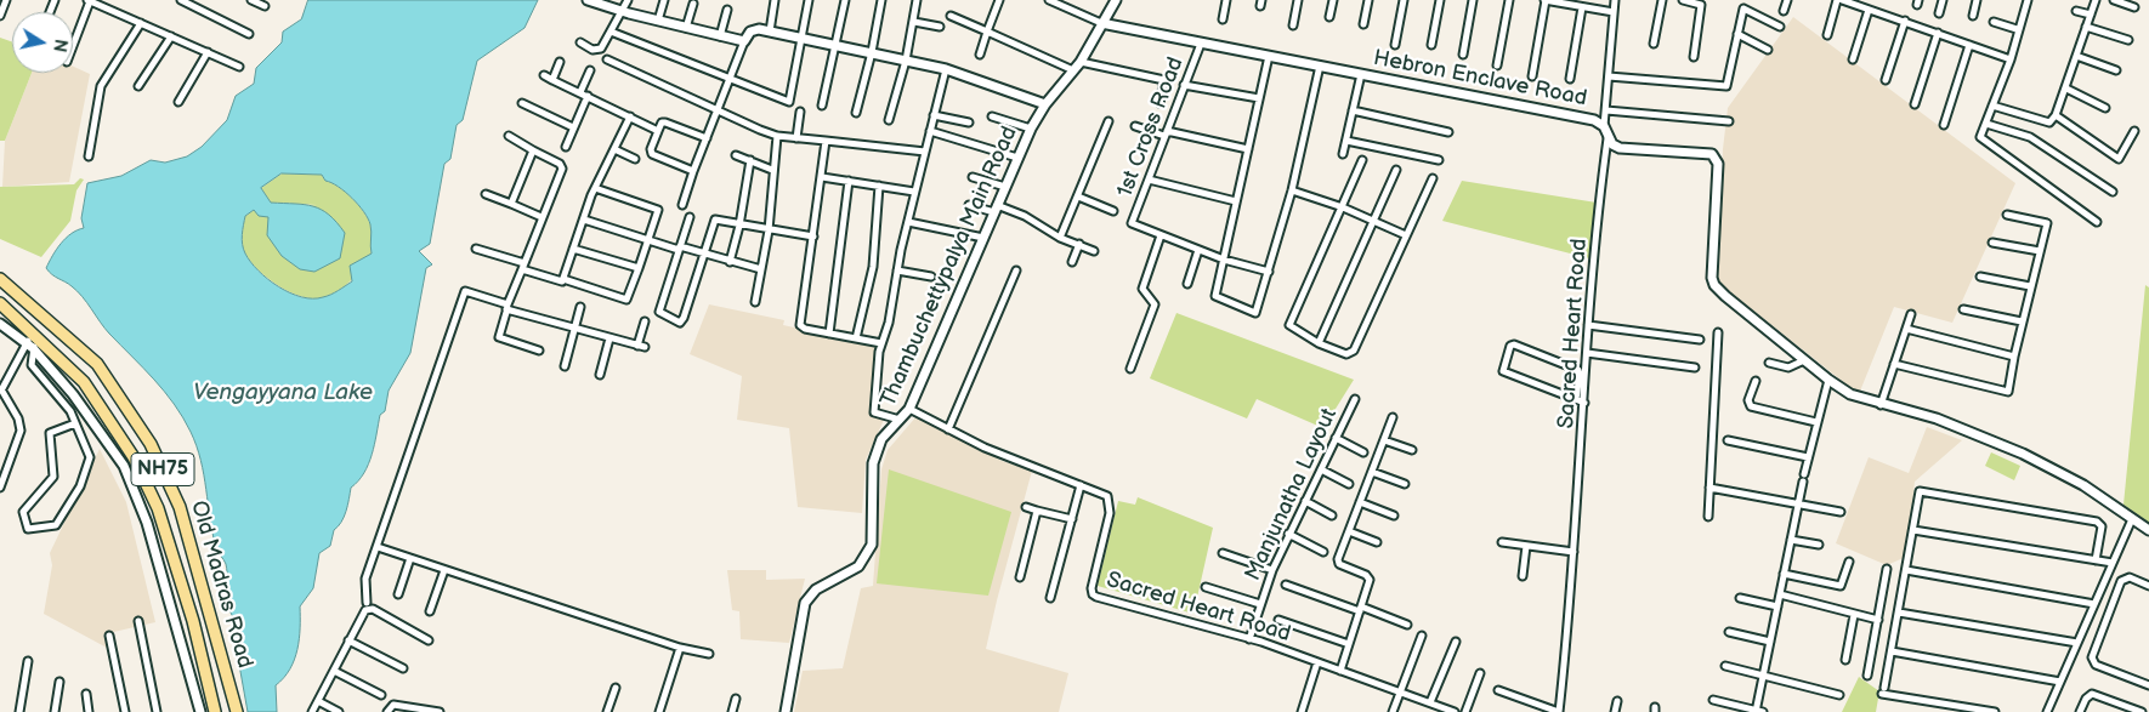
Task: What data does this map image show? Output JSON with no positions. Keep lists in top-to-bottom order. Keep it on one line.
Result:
{"streets":{"highway":["NH75","Old Madras Road"],"street":["Hebron Enclave Road","1st Cross Road","Thambuchettypalya Main Road","Sacred Heart Road","Manjunatha Layout"]},"crossings":[["Hebron Enclave Road","1st Cross Road"],["Hebron Enclave Road","Thambuchettypalya Main Road"],["Hebron Enclave Road","Sacred Heart Road"],["Thambuchettypalya Main Road","Sacred Heart Road"],["Sacred Heart Road","Manjunatha Layout"]],"water":["Vengayyana Lake"],"north":"right"}
